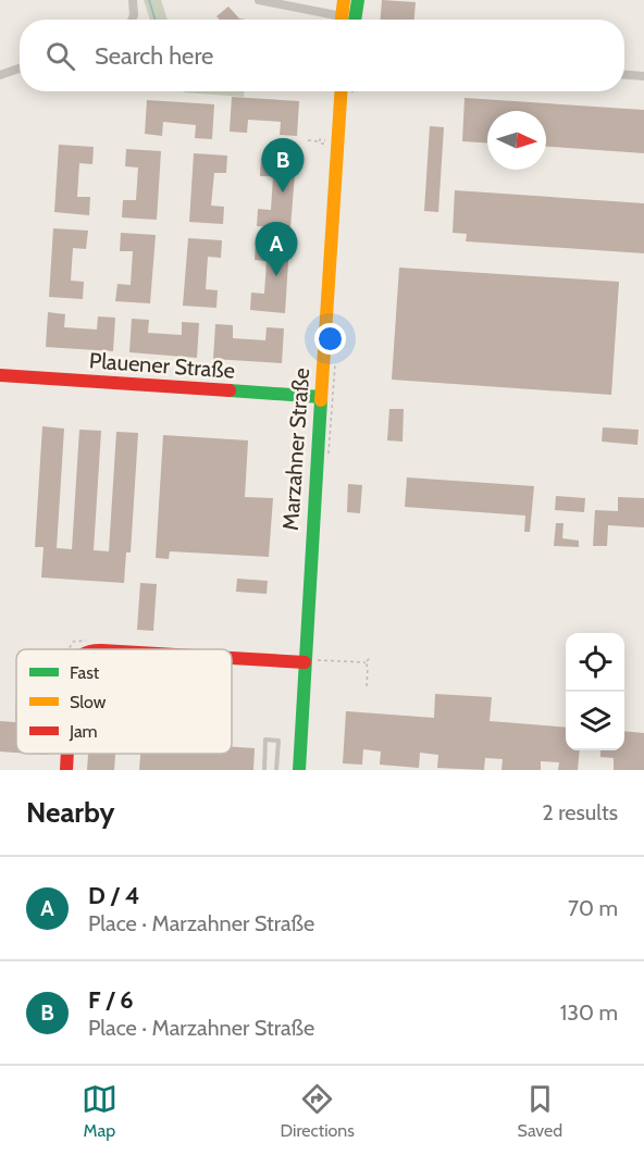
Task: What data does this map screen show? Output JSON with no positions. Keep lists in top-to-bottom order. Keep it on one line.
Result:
{"streets":{"street":["Plauener Straße","Marzahner Straße"]},"crossings":[["Plauener Straße","Marzahner Straße"]],"legend":["Fast","Slow","Jam"],"north":"right","page":{"search":"Search here","pins":["B","A"],"heading":["Nearby","2 results"],"list":[{"mark":"A","name":"D / 4","note":"Place · Marzahner Straße","value":"70 m"},{"mark":"B","name":"F / 6","note":"Place · Marzahner Straße","value":"130 m"}],"nav":["Map","Directions","Saved"]}}
